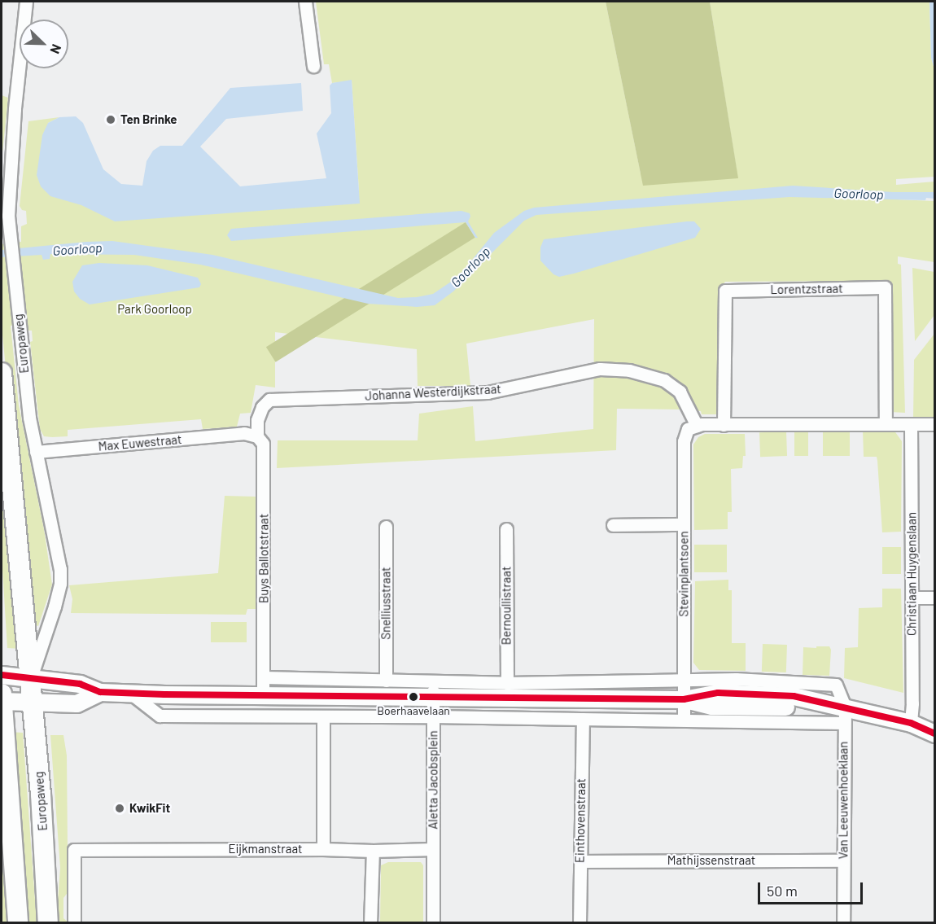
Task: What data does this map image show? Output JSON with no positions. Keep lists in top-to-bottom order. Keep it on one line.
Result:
{"streets":{"main road":["Europaweg"],"street":["Lorentzstraat","Johanna Westerdijkstraat","Max Euwestraat","Buys Ballotstraat","Stevinplantsoen","Christiaan Huygenslaan","Snelliusstraat","Bernoullistraat","Aletta Jacobsplein","Van Leeuwenhoeklaan","Einthovenstraat","Eijkmanstraat","Mathijssenstraat"]},"crossings":[["Europaweg","Max Euwestraat"],["Johanna Westerdijkstraat","Max Euwestraat"],["Johanna Westerdijkstraat","Buys Ballotstraat"],["Johanna Westerdijkstraat","Stevinplantsoen"],["Max Euwestraat","Buys Ballotstraat"],["Van Leeuwenhoeklaan","Mathijssenstraat"],["Einthovenstraat","Mathijssenstraat"]],"water":["Goorloop"],"parks":["Park Goorloop"],"places":["Ten Brinke","Boerhaavelaan","KwikFit"],"scale_bar":"50 m","north":"bottom right"}
